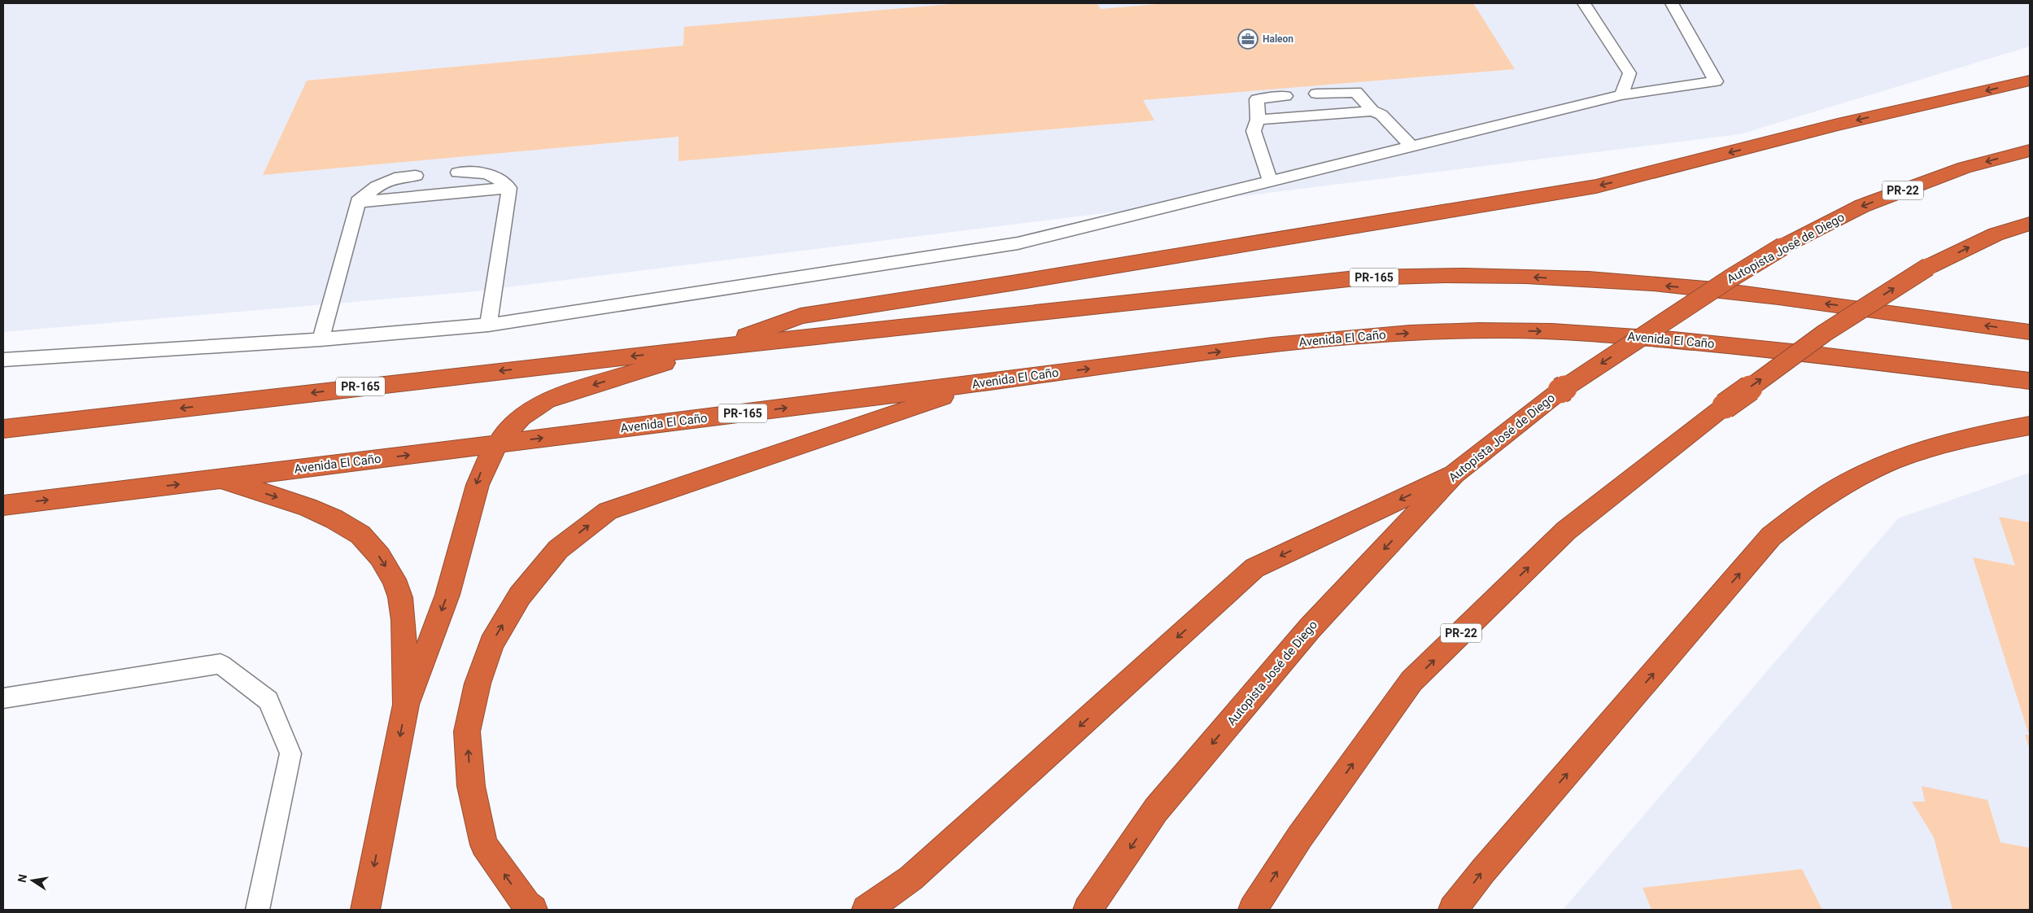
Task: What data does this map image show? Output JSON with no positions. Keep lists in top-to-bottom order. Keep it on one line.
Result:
{"streets":{"highway":["PR-22","Autopista José de Diego","PR-165","Avenida El Caño"]},"places":{"office":["Haleon"]},"north":"left"}
